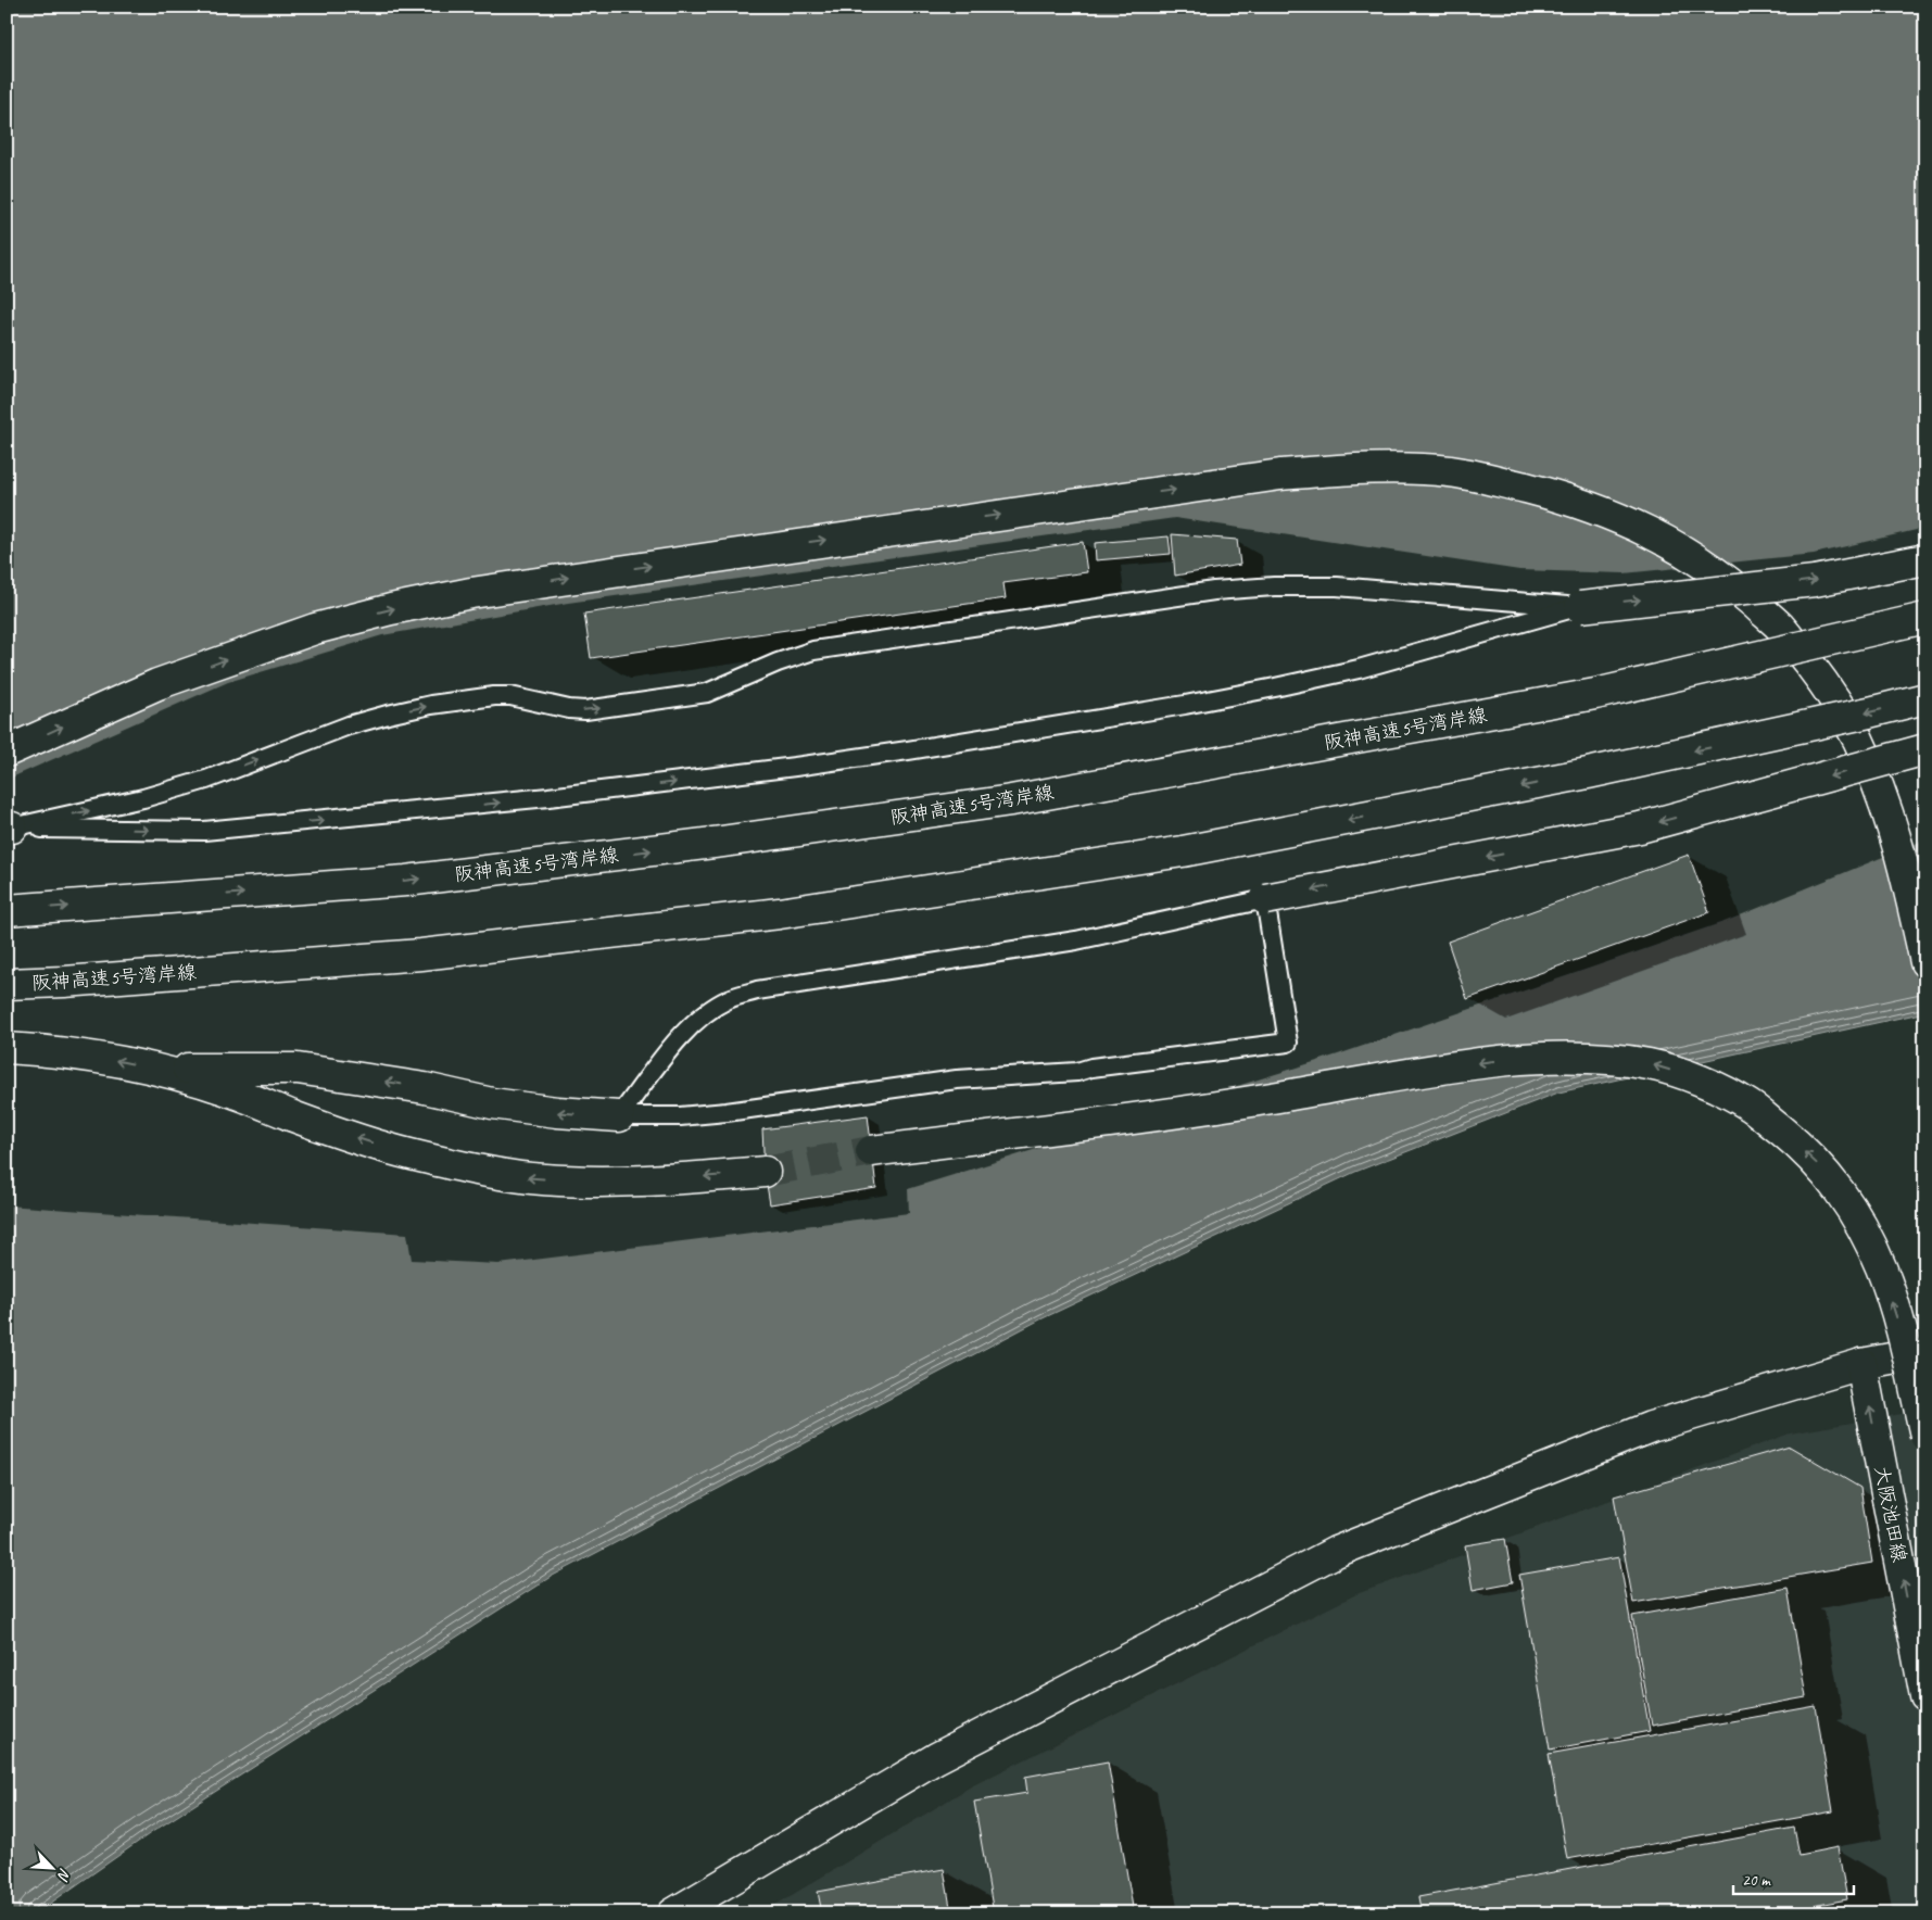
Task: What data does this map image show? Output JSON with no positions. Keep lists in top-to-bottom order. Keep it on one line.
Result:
{"streets":{"main road":["阪神高速5号湾岸線","大阪池田線"]},"one_way":["大阪池田線"],"scale_bar":"20 m","north":"bottom right"}
